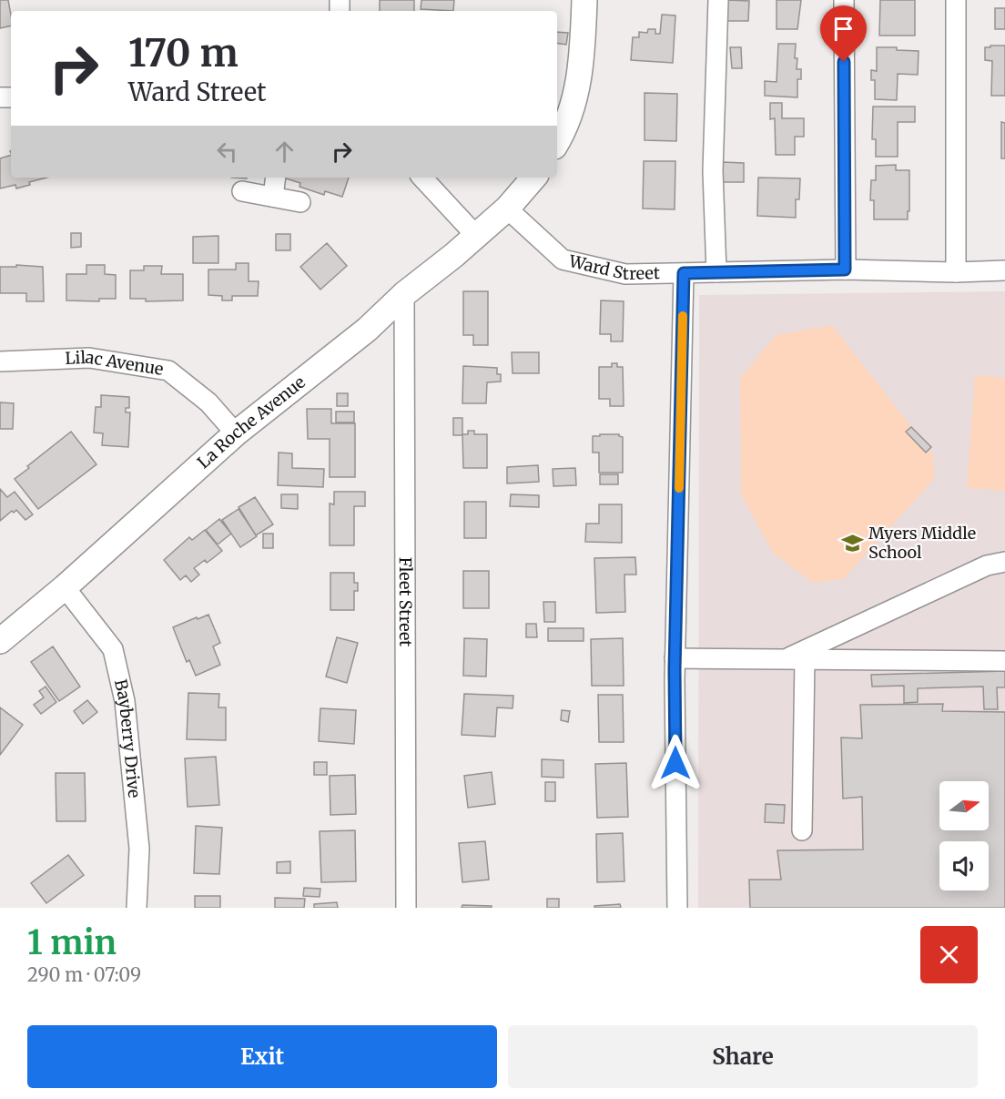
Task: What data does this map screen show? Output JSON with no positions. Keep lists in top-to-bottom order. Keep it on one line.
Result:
{"streets":{"main road":["La Roche Avenue"],"street":["Ward Street","Lilac Avenue","Fleet Street","Bayberry Drive"]},"crossings":[["Ward Street","La Roche Avenue"],["Lilac Avenue","La Roche Avenue"],["La Roche Avenue","Fleet Street"],["La Roche Avenue","Bayberry Drive"]],"places":{"school or university":["Myers Middle School"]},"north":"right","page":{"turn":["170 m","Ward Street"],"heading":["1 min","290 m · 07:09"],"buttons":["Exit","Share"]}}
